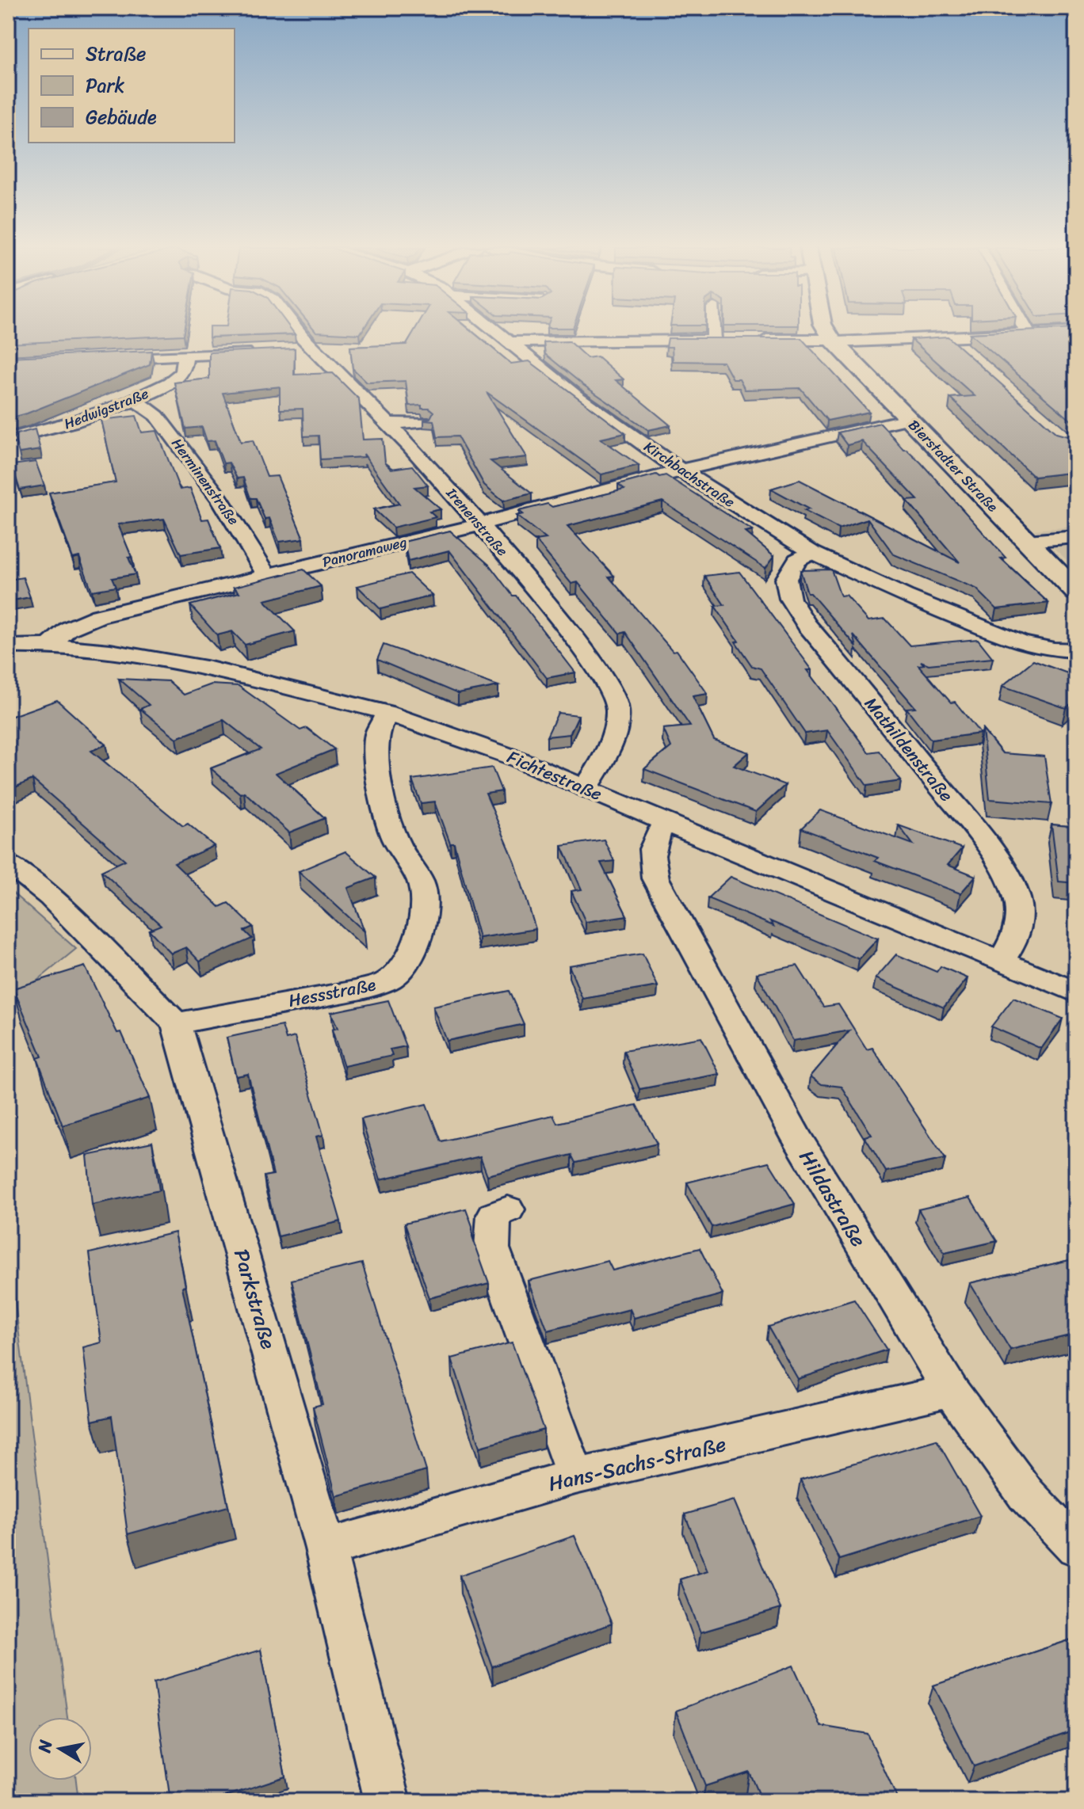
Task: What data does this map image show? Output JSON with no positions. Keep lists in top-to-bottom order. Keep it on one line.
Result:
{"streets":{"main road":["Bierstadter Straße"],"street":["Hedwigstraße","Kirchbachstraße","Herminenstraße","Irenenstraße","Panoramaweg","Mathildenstraße","Fichtestraße","Hessstraße","Hildastraße","Parkstraße","Hans-Sachs-Straße"]},"crossings":[["Hedwigstraße","Herminenstraße"],["Bierstadter Straße","Panoramaweg"],["Kirchbachstraße","Panoramaweg"],["Kirchbachstraße","Mathildenstraße"],["Herminenstraße","Panoramaweg"],["Irenenstraße","Panoramaweg"],["Irenenstraße","Fichtestraße"],["Panoramaweg","Fichtestraße"],["Mathildenstraße","Fichtestraße"],["Fichtestraße","Hessstraße"],["Fichtestraße","Hildastraße"],["Hessstraße","Parkstraße"],["Hildastraße","Hans-Sachs-Straße"],["Parkstraße","Hans-Sachs-Straße"]],"legend":["Straße","Park","Gebäude"],"north":"left"}
